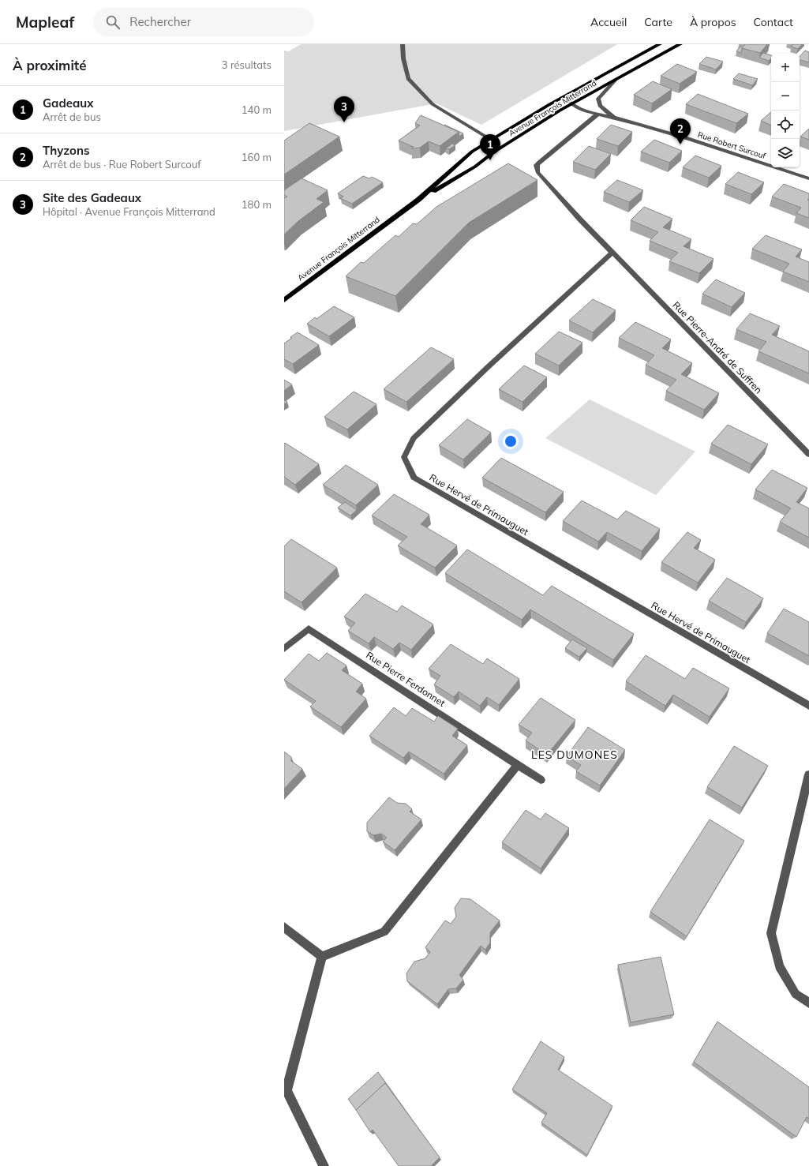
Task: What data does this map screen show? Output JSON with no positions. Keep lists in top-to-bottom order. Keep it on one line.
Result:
{"streets":{"main road":["Avenue François Mitterrand"],"street":["Rue Robert Surcouf","Rue Pierre-André de Suffren","Rue Hervé de Primauguet","Rue Pierre Ferdonnet"]},"crossings":[["Avenue François Mitterrand","Rue Robert Surcouf"],["Rue Robert Surcouf","Rue Pierre-André de Suffren"],["Rue Pierre-André de Suffren","Rue Hervé de Primauguet"]],"districts":["LES DUMONES"],"page":{"header":"Mapleaf","search":"Rechercher","nav":["Accueil","Carte","À propos","Contact"],"heading":["À proximité","3 résultats"],"map_buttons":["+","−"],"list":[{"mark":"1","name":"Gadeaux","note":"Arrêt de bus","value":"140 m"},{"mark":"2","name":"Thyzons","note":"Arrêt de bus · Rue Robert Surcouf","value":"160 m"},{"mark":"3","name":"Site des Gadeaux","note":"Hôpital · Avenue François Mitterrand","value":"180 m"}],"pins":["3","2","1"]}}
